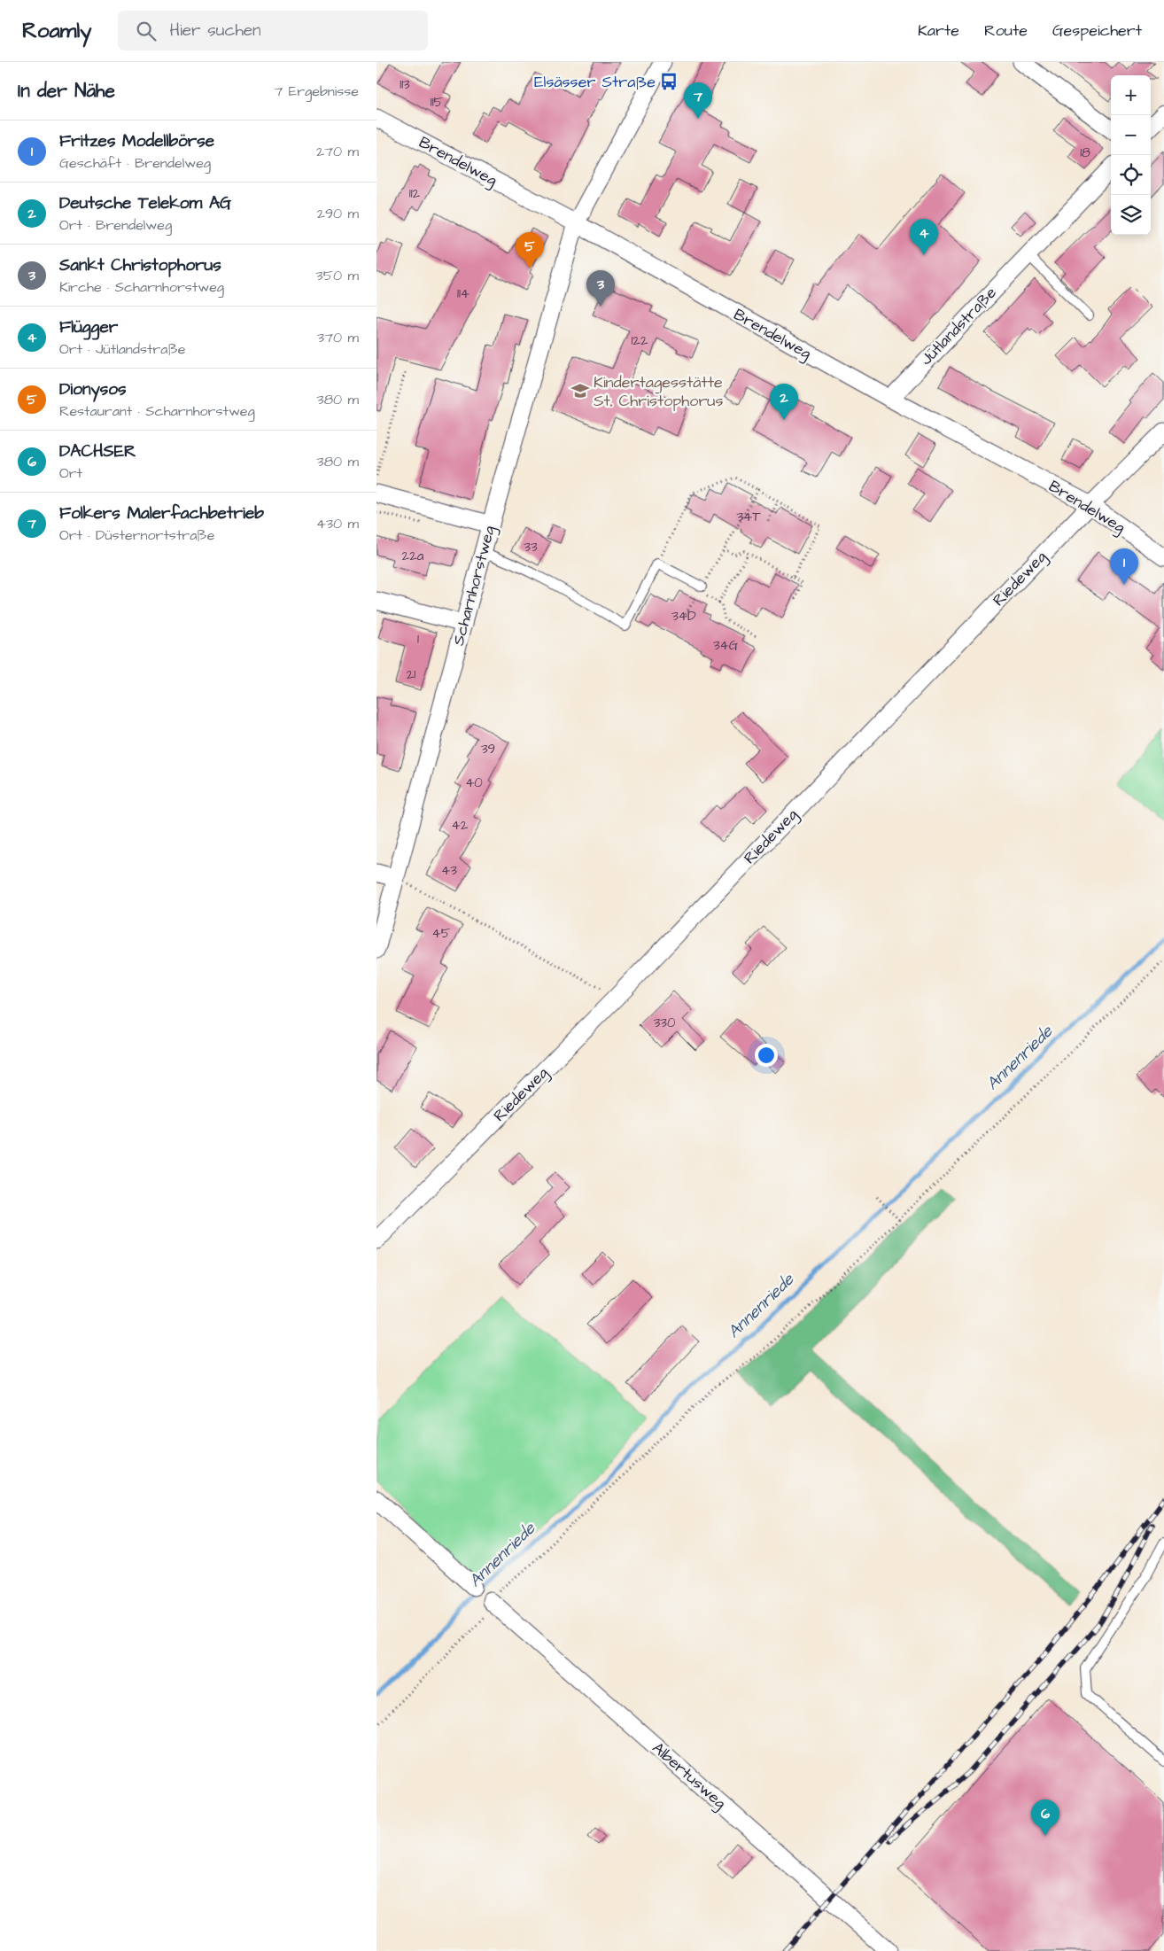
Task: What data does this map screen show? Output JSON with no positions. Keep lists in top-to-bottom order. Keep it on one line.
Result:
{"streets":{"street":["Brendelweg","Jütlandstraße","Riedeweg","Scharnhorstweg","Albertusweg"]},"crossings":[["Brendelweg","Jütlandstraße"],["Brendelweg","Riedeweg"],["Brendelweg","Scharnhorstweg"]],"water":["Annenriede"],"places":{"bus stop":["Elsässer Straße"],"school or university":["Kindertagesstätte St. Christophorus"]},"house_numbers":["113","115","18","112","114","122","34T","33","22a","34D","1","34G","21","39","40","42","43","45","330"],"page":{"header":"Roamly","search":"Hier suchen","nav":["Karte","Route","Gespeichert"],"heading":["In der Nähe","7 Ergebnisse"],"map_buttons":["+","−"],"pins":["7","4","5","3","2","1","6"],"list":[{"mark":"1","name":"Fritzes Modellbörse","note":"Geschäft · Brendelweg","value":"270 m"},{"mark":"2","name":"Deutsche Telekom AG","note":"Ort · Brendelweg","value":"290 m"},{"mark":"3","name":"Sankt Christophorus","note":"Kirche · Scharnhorstweg","value":"350 m"},{"mark":"4","name":"Flügger","note":"Ort · Jütlandstraße","value":"370 m"},{"mark":"5","name":"Dionysos","note":"Restaurant · Scharnhorstweg","value":"380 m"},{"mark":"6","name":"DACHSER","note":"Ort","value":"380 m"},{"mark":"7","name":"Folkers Malerfachbetrieb","note":"Ort · Düsternortstraße","value":"430 m"}]}}
